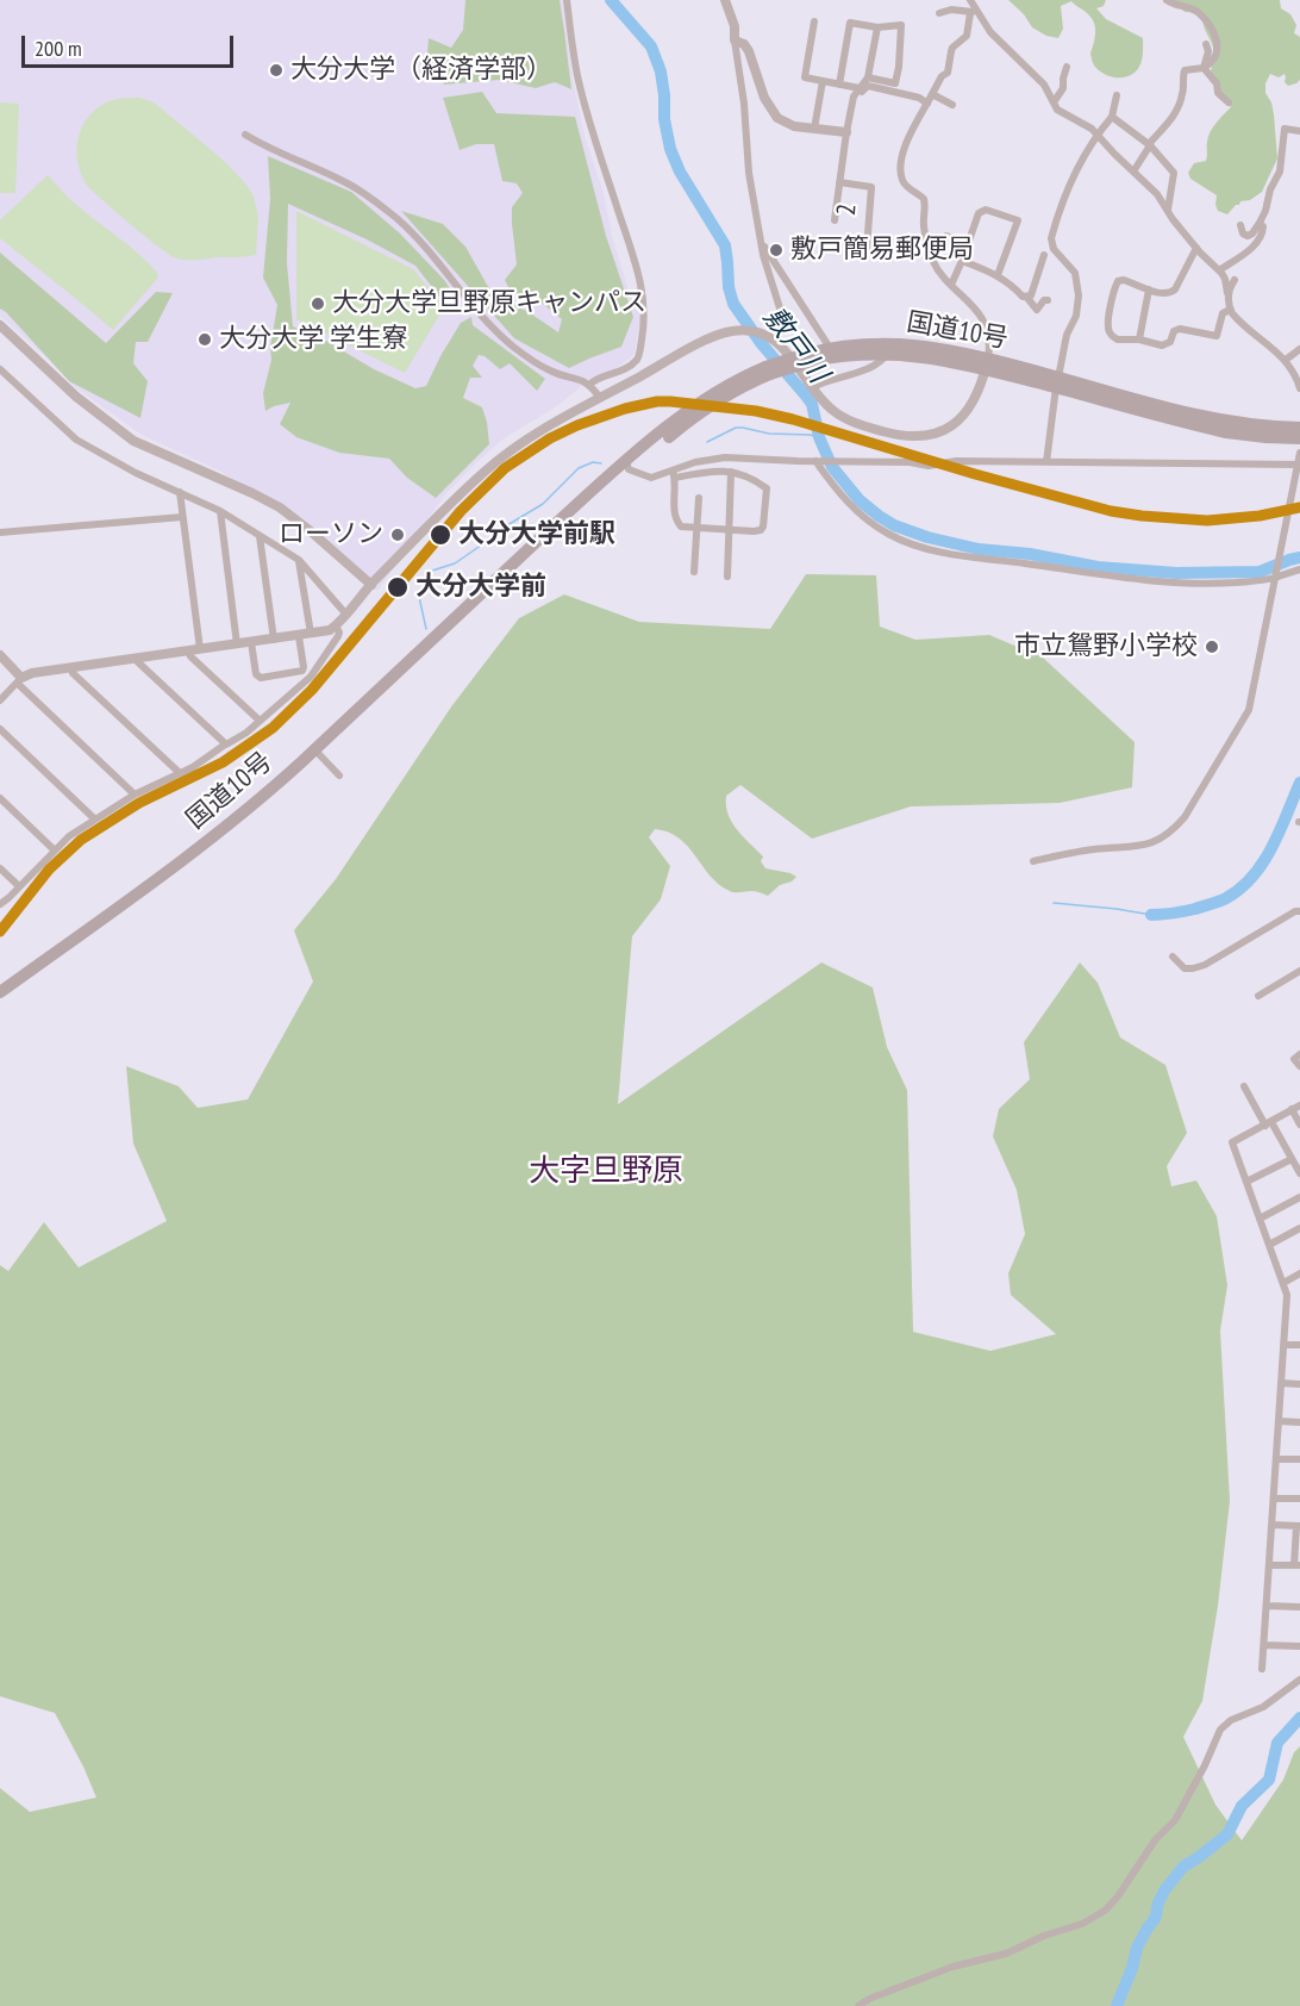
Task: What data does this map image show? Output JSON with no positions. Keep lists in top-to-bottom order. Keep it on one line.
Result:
{"streets":{"highway":["国道10号"],"street":["2"]},"districts":["大字旦野原"],"water":["敷戸川"],"places":["大分大学（経済学部）","敷戸簡易郵便局","大分大学旦野原キャンパス","大分大学 学生寮","ローソン","大分大学前駅","大分大学前","市立鴛野小学校"],"scale_bar":"200 m"}
